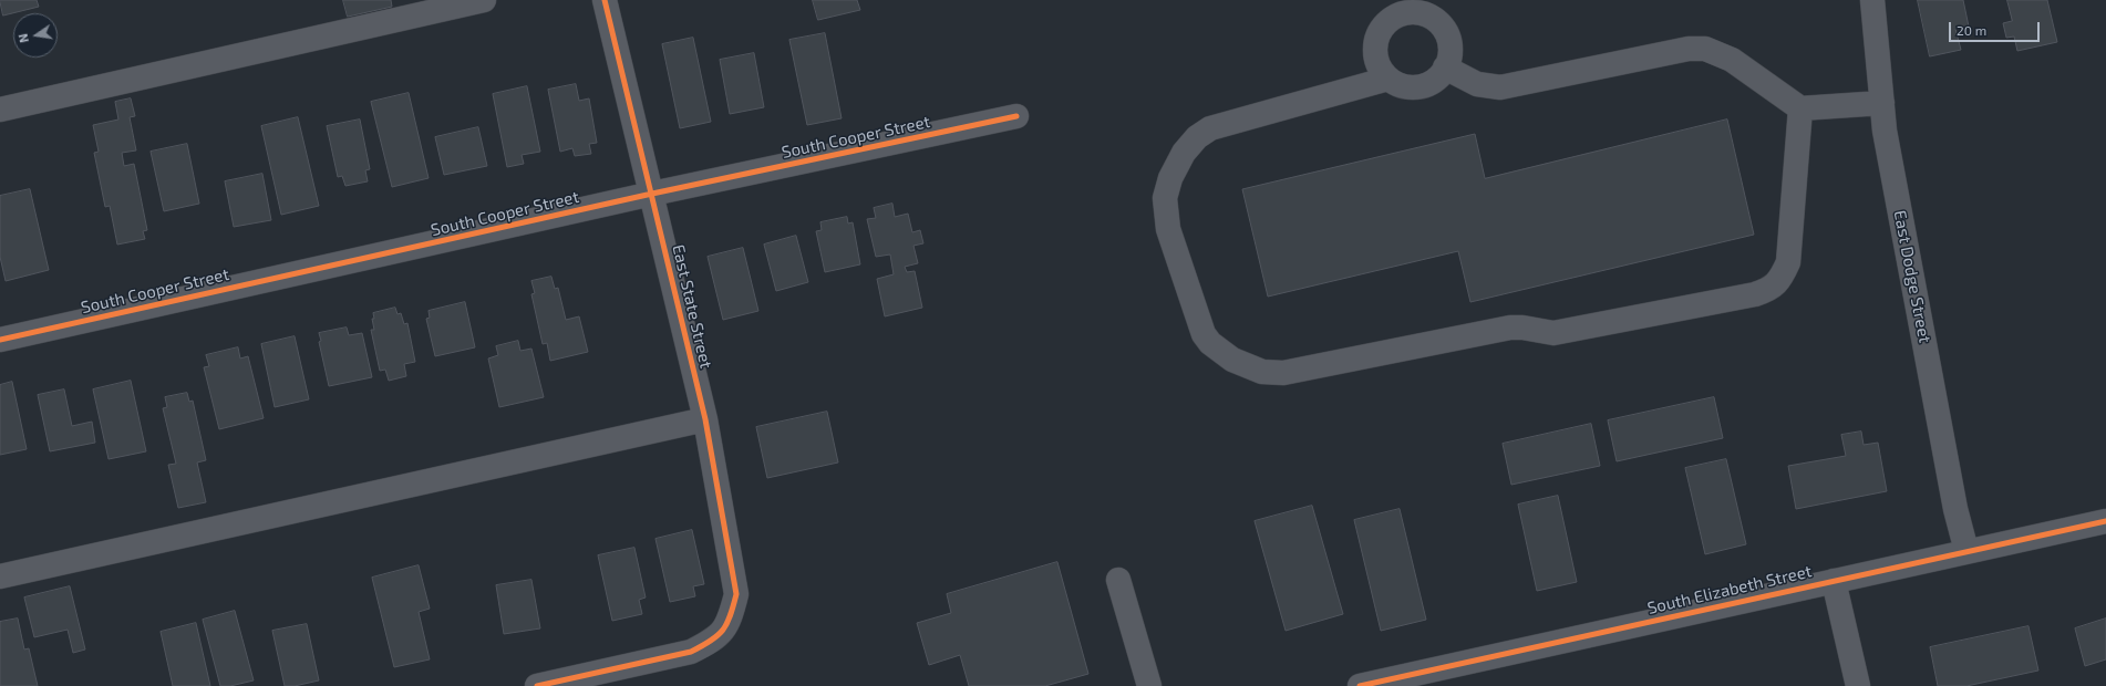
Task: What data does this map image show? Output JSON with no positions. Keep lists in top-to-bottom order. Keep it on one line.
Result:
{"streets":{"street":["South Cooper Street","East Dodge Street","East State Street","South Elizabeth Street"]},"crossings":[["South Cooper Street","East State Street"],["East Dodge Street","South Elizabeth Street"]],"scale_bar":"20 m","north":"left"}
